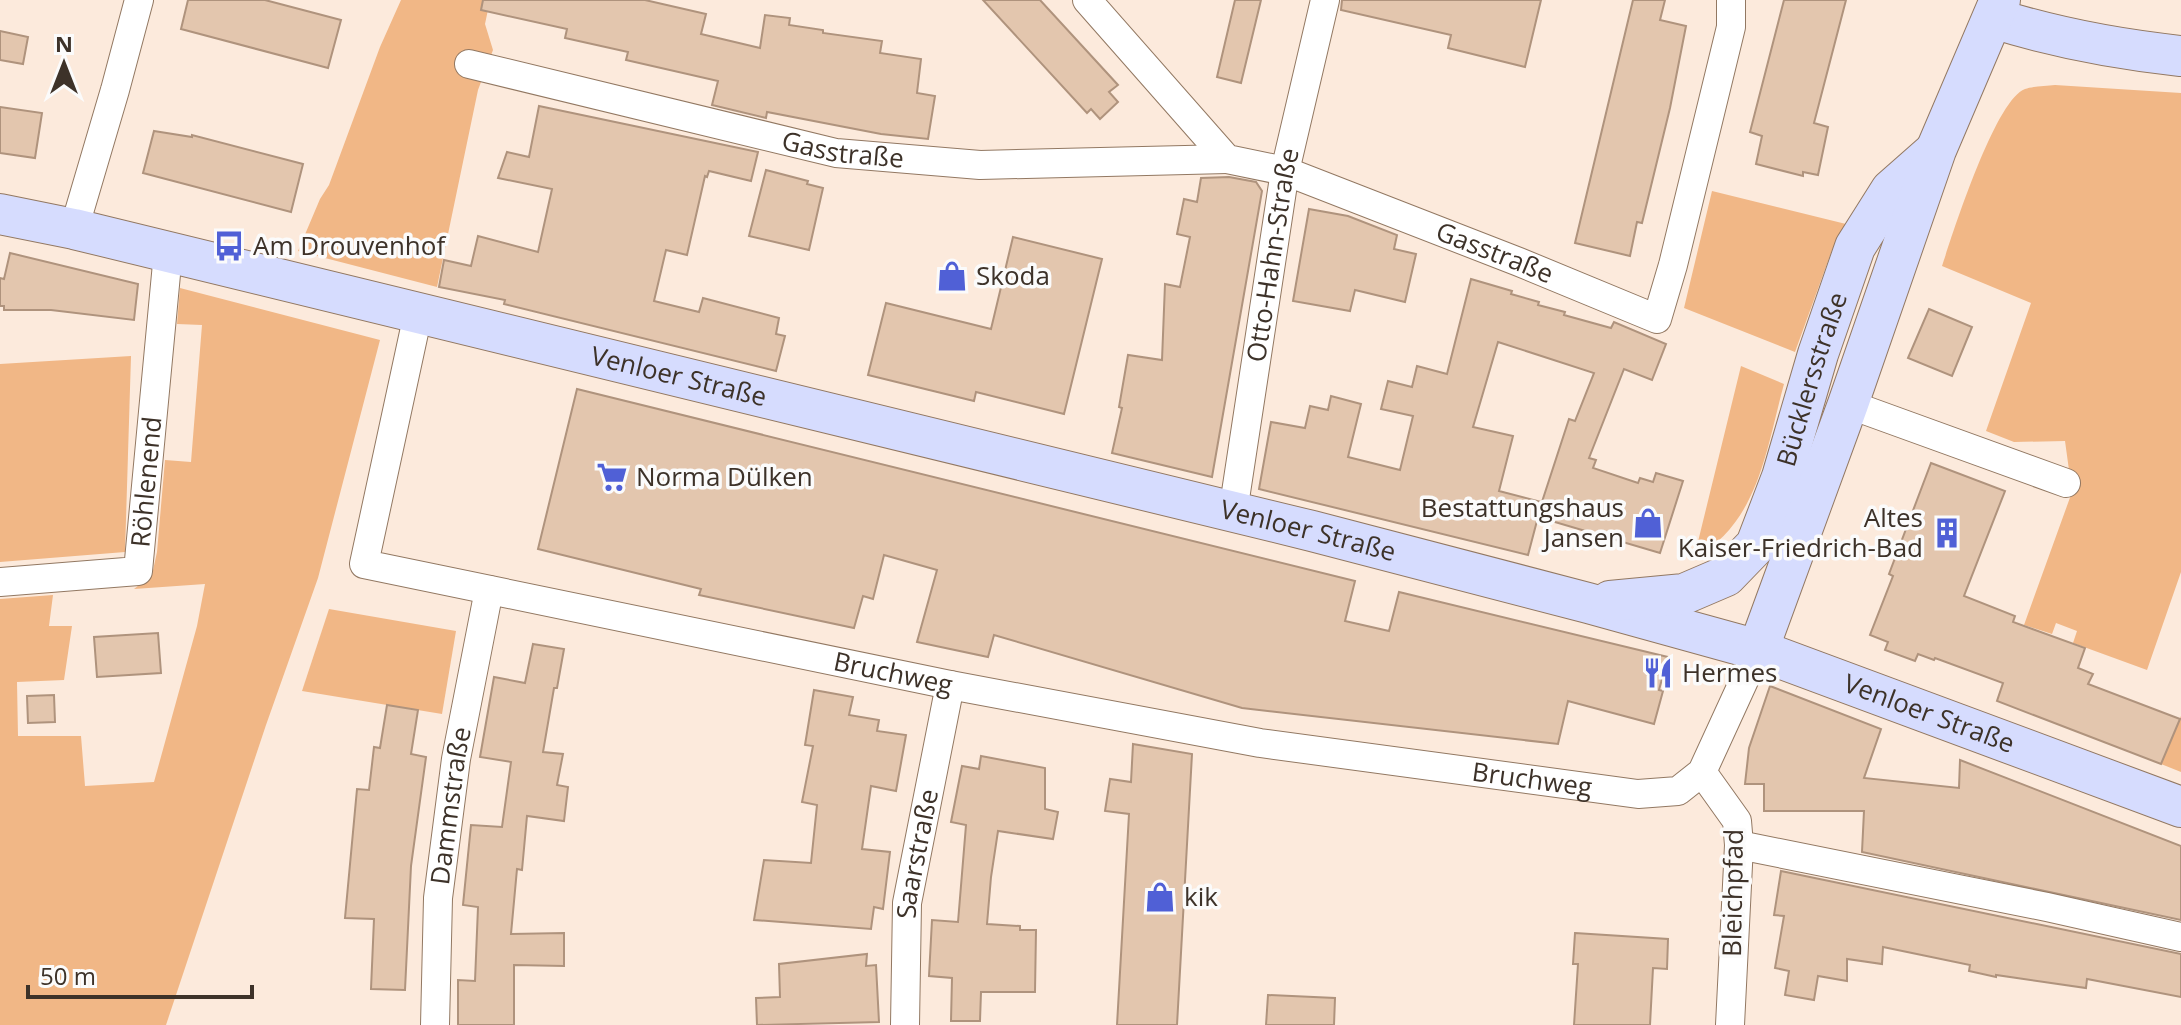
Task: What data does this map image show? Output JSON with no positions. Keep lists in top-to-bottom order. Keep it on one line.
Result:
{"streets":{"main road":["Venloer Straße","Bücklersstraße"],"street":["Gasstraße","Otto-Hahn-Straße","Röhlenend","Bruchweg","Dammstraße","Saarstraße","Bleichpfad"]},"crossings":[["Gasstraße","Otto-Hahn-Straße"],["Otto-Hahn-Straße","Venloer Straße"],["Venloer Straße","Bücklersstraße"],["Venloer Straße","Röhlenend"],["Venloer Straße","Bruchweg"],["Bruchweg","Dammstraße"],["Bruchweg","Saarstraße"],["Bruchweg","Bleichpfad"]],"places":{"bus stop":["Am Drouvenhof"],"shop":["Skoda","Bestattungshaus Jansen","kik"],"supermarket":["Norma Dülken"],"building":["Altes Kaiser-Friedrich-Bad"],"restaurant":["Hermes"]},"scale_bar":"50 m","north":"top"}
